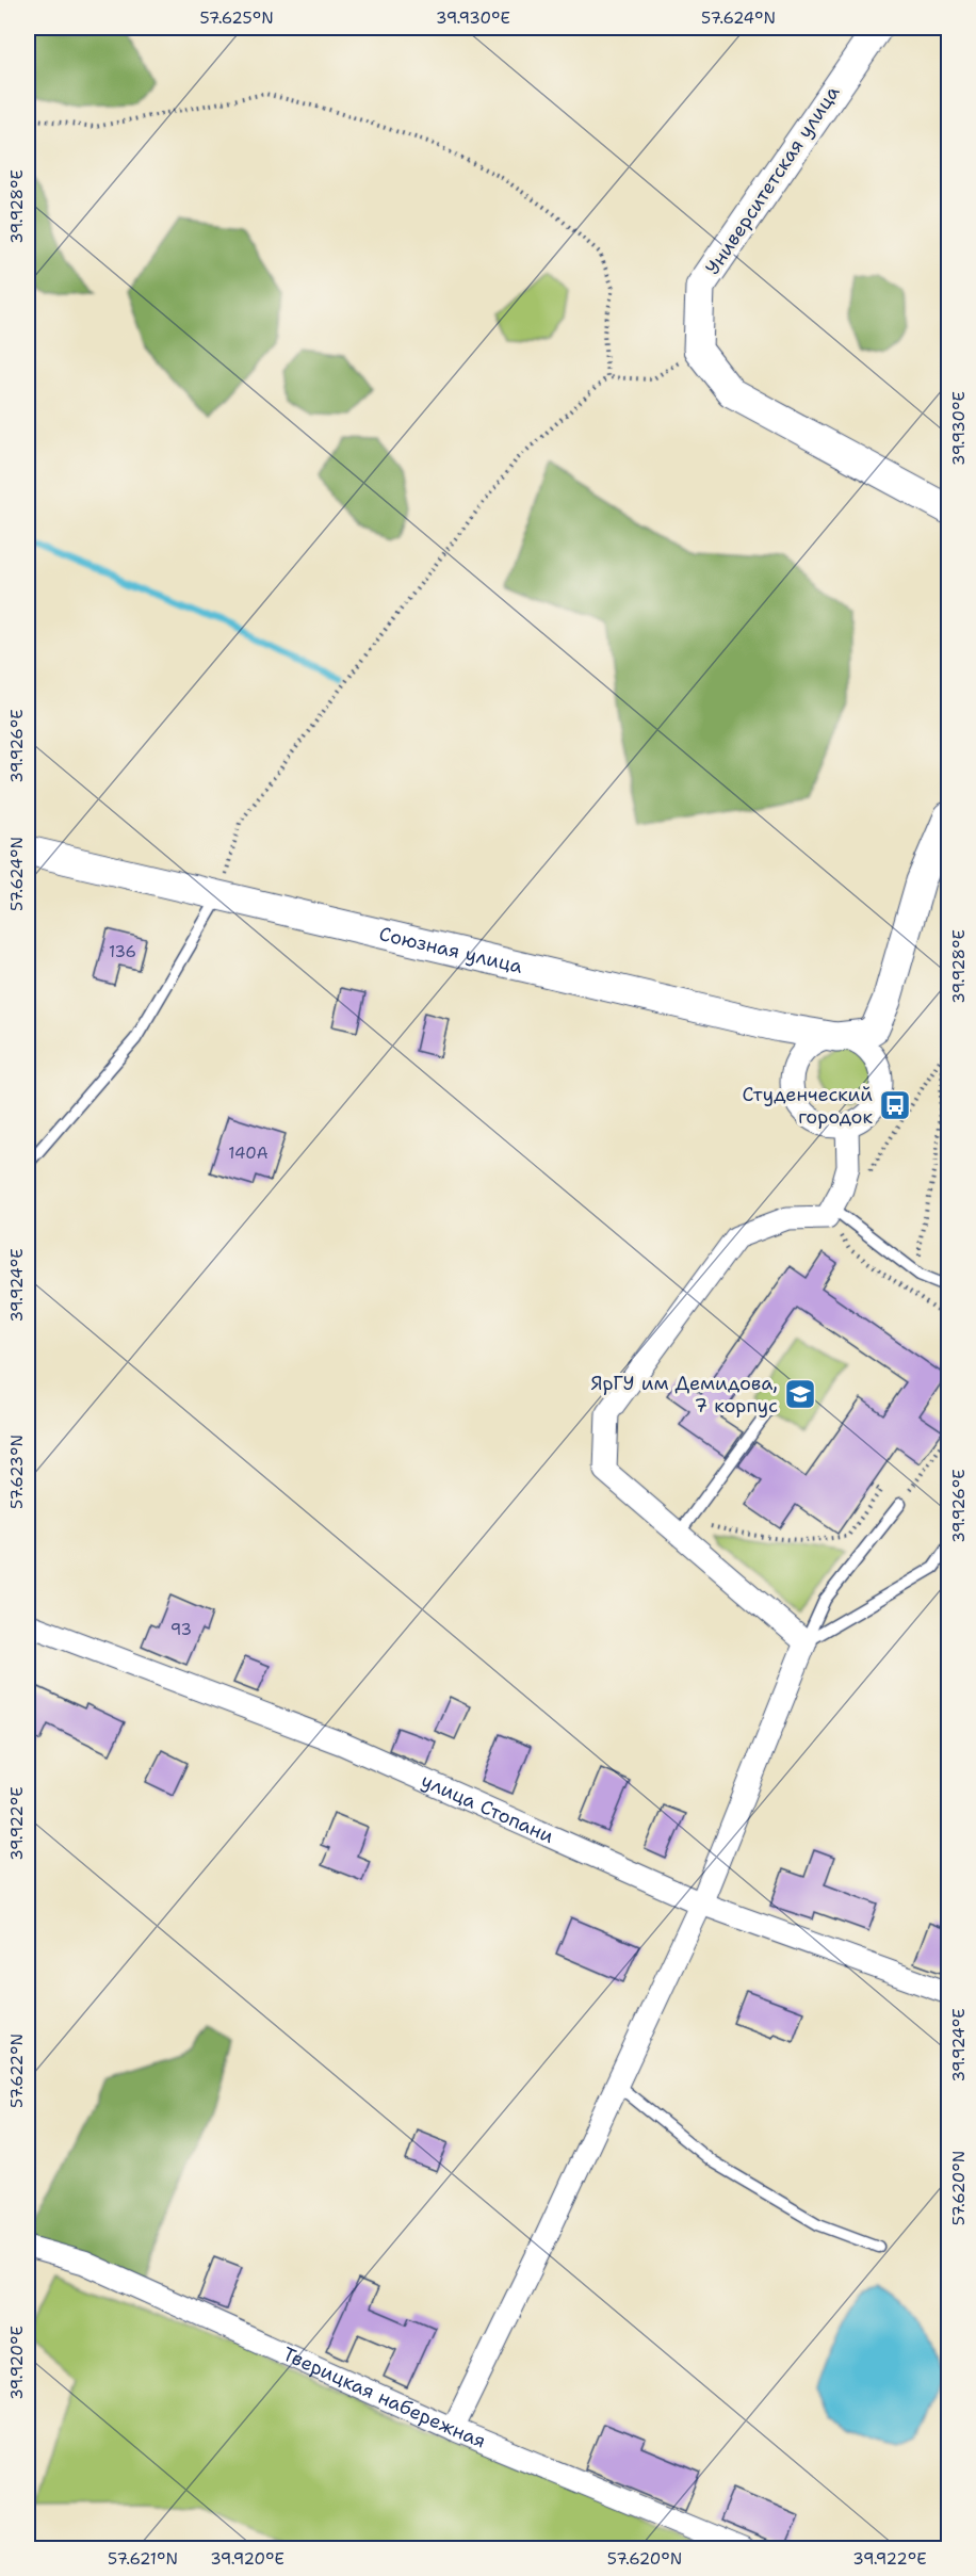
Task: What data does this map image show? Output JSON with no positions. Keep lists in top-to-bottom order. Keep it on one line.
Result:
{"streets":{"street":["Университетская улица","Союзная улица","улица Стопани","Тверицкая набережная"]},"places":{"bus stop":["Студенческий городок"],"school or university":["ЯрГУ им Демидова, 7 корпус"]},"house_numbers":["136","140А","93"],"coordinates":["57.625°N","39.930°E","57.624°N","39.928°E","39.926°E","39.924°E","57.623°N","39.922°E","57.622°N","57.620°N","39.920°E","57.621°N"]}
